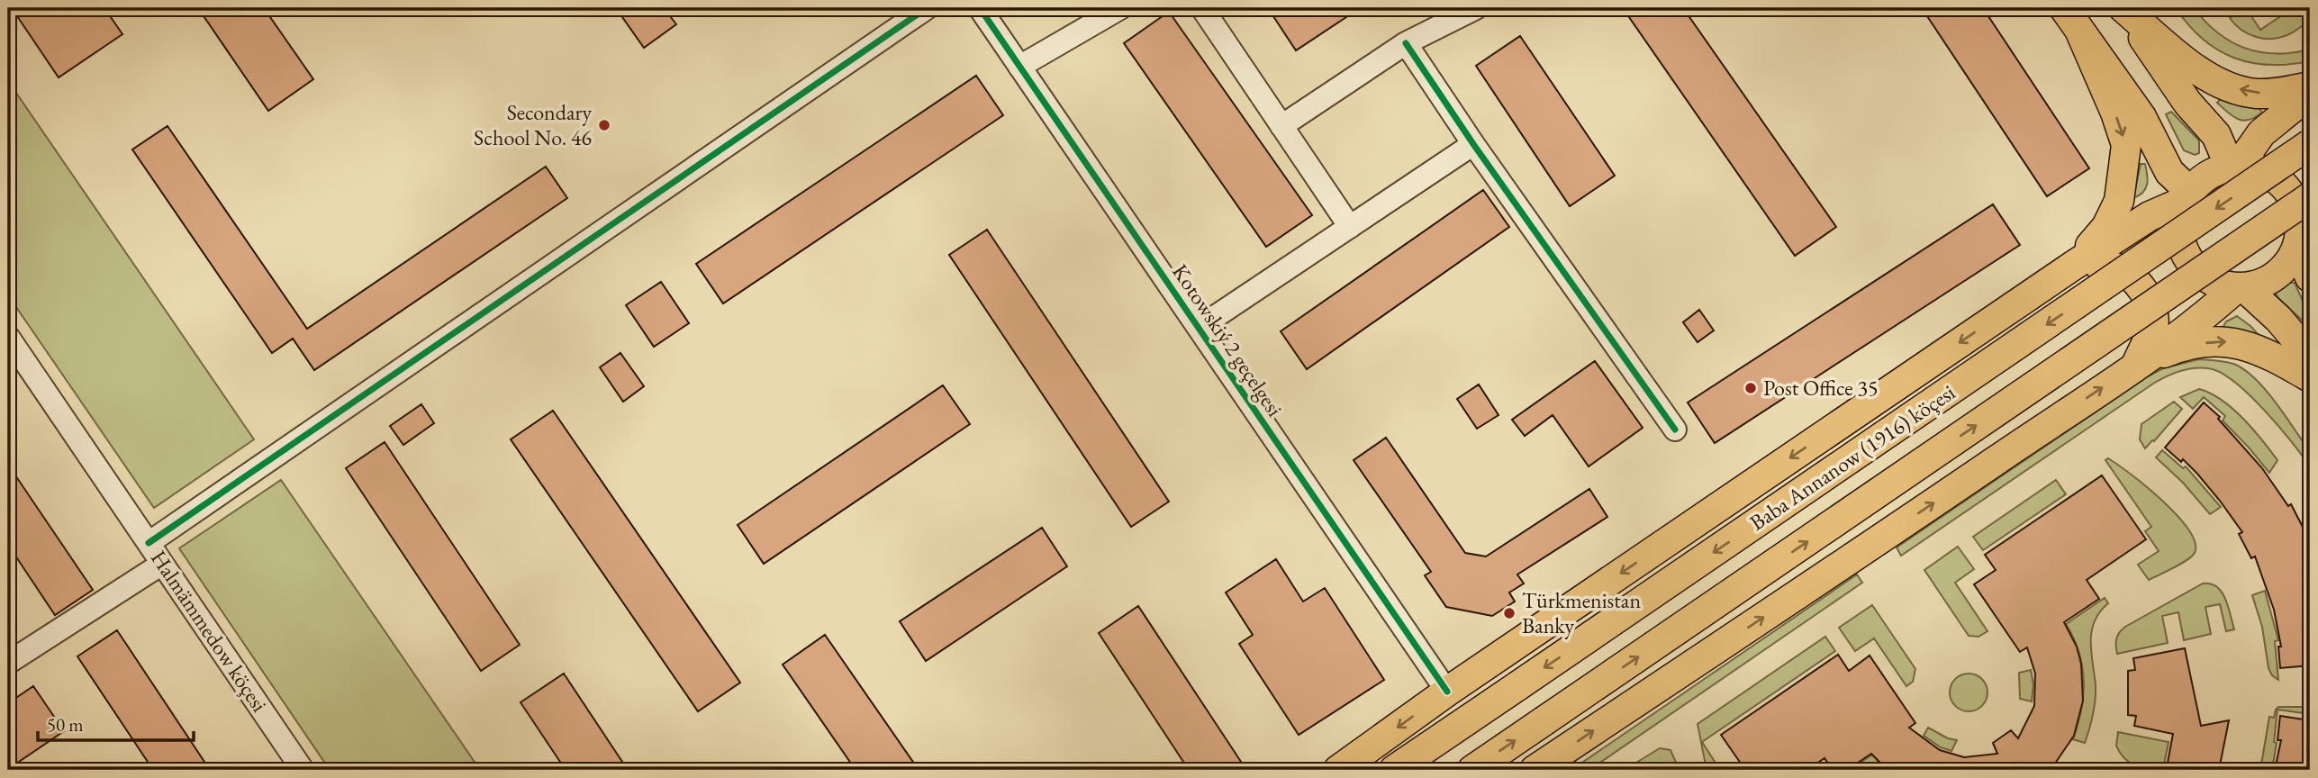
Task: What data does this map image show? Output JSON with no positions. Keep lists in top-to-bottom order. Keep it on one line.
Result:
{"streets":{"main road":["Baba Annanow (1916) köçesi"],"street":["Kotowskiý 2 geçelgesi","Halmämmedow köçesi"]},"places":["Secondary School No. 46","Post Office 35","Türkmenistan Banky"],"scale_bar":"50 m"}
